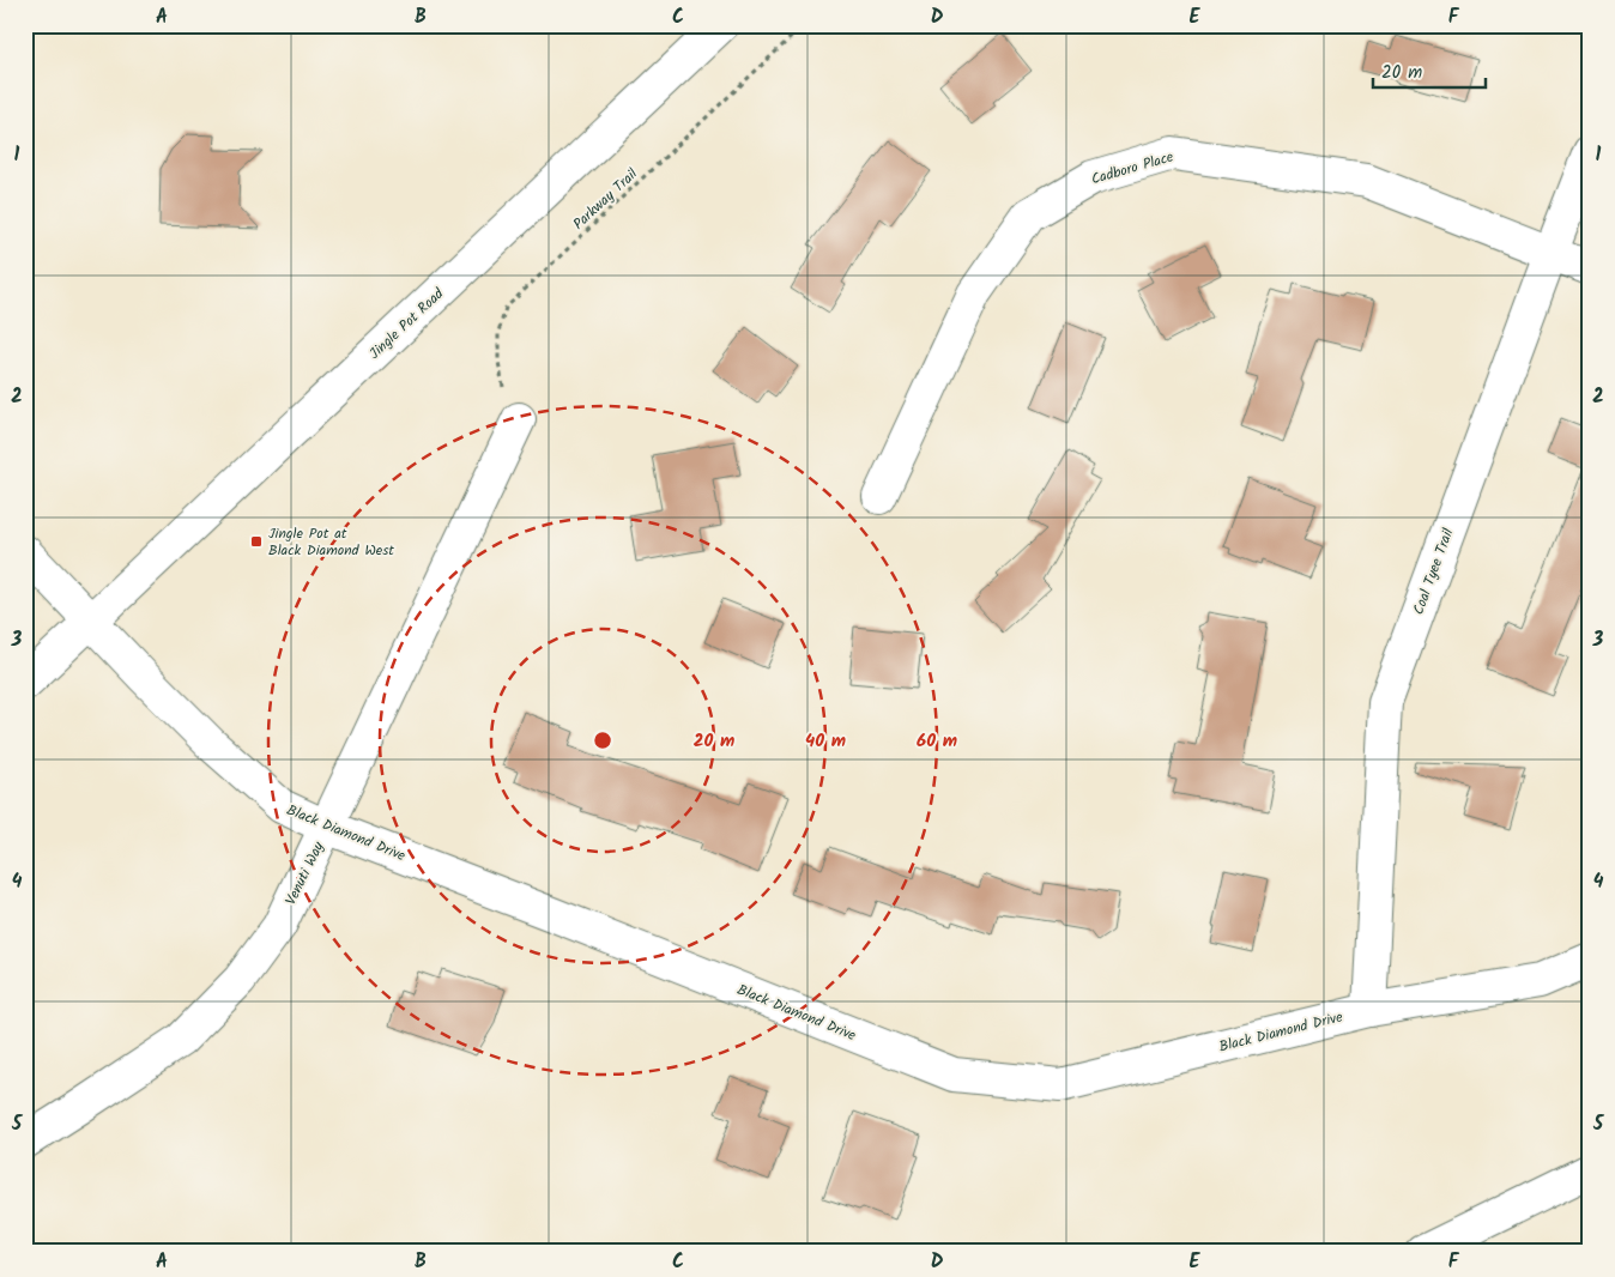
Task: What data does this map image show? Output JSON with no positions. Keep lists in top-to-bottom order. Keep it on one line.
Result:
{"streets":{"main road":["Cadboro Place","Jingle Pot Road","Coal Tyee Trail","Black Diamond Drive","Venuti Way"],"path":["Parkway Trail"]},"crossings":[["Cadboro Place","Coal Tyee Trail"],["Parkway Trail","Venuti Way"],["Jingle Pot Road","Black Diamond Drive"],["Coal Tyee Trail","Black Diamond Drive"],["Black Diamond Drive","Venuti Way"]],"places":{"transit":["Jingle Pot at Black Diamond West"]},"scale_bar":"20 m","grid":{"columns":["A","B","C","D","E","F"],"rows":["1","2","3","4","5"]},"rings":["20 m","40 m","60 m"]}
